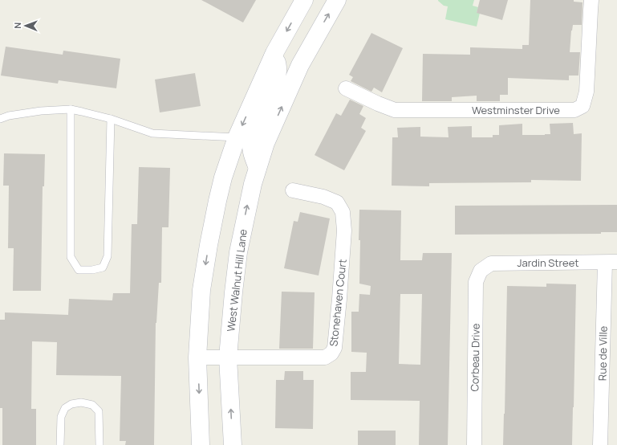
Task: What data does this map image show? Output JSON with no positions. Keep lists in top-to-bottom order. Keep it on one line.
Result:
{"streets":{"main road":["West Walnut Hill Lane"],"street":["Westminster Drive","Jardin Street","Stonehaven Court","Rue de Ville","Corbeau Drive"]},"crossings":[["Jardin Street","Rue de Ville"],["Jardin Street","Corbeau Drive"],["West Walnut Hill Lane","Stonehaven Court"]],"north":"left"}
